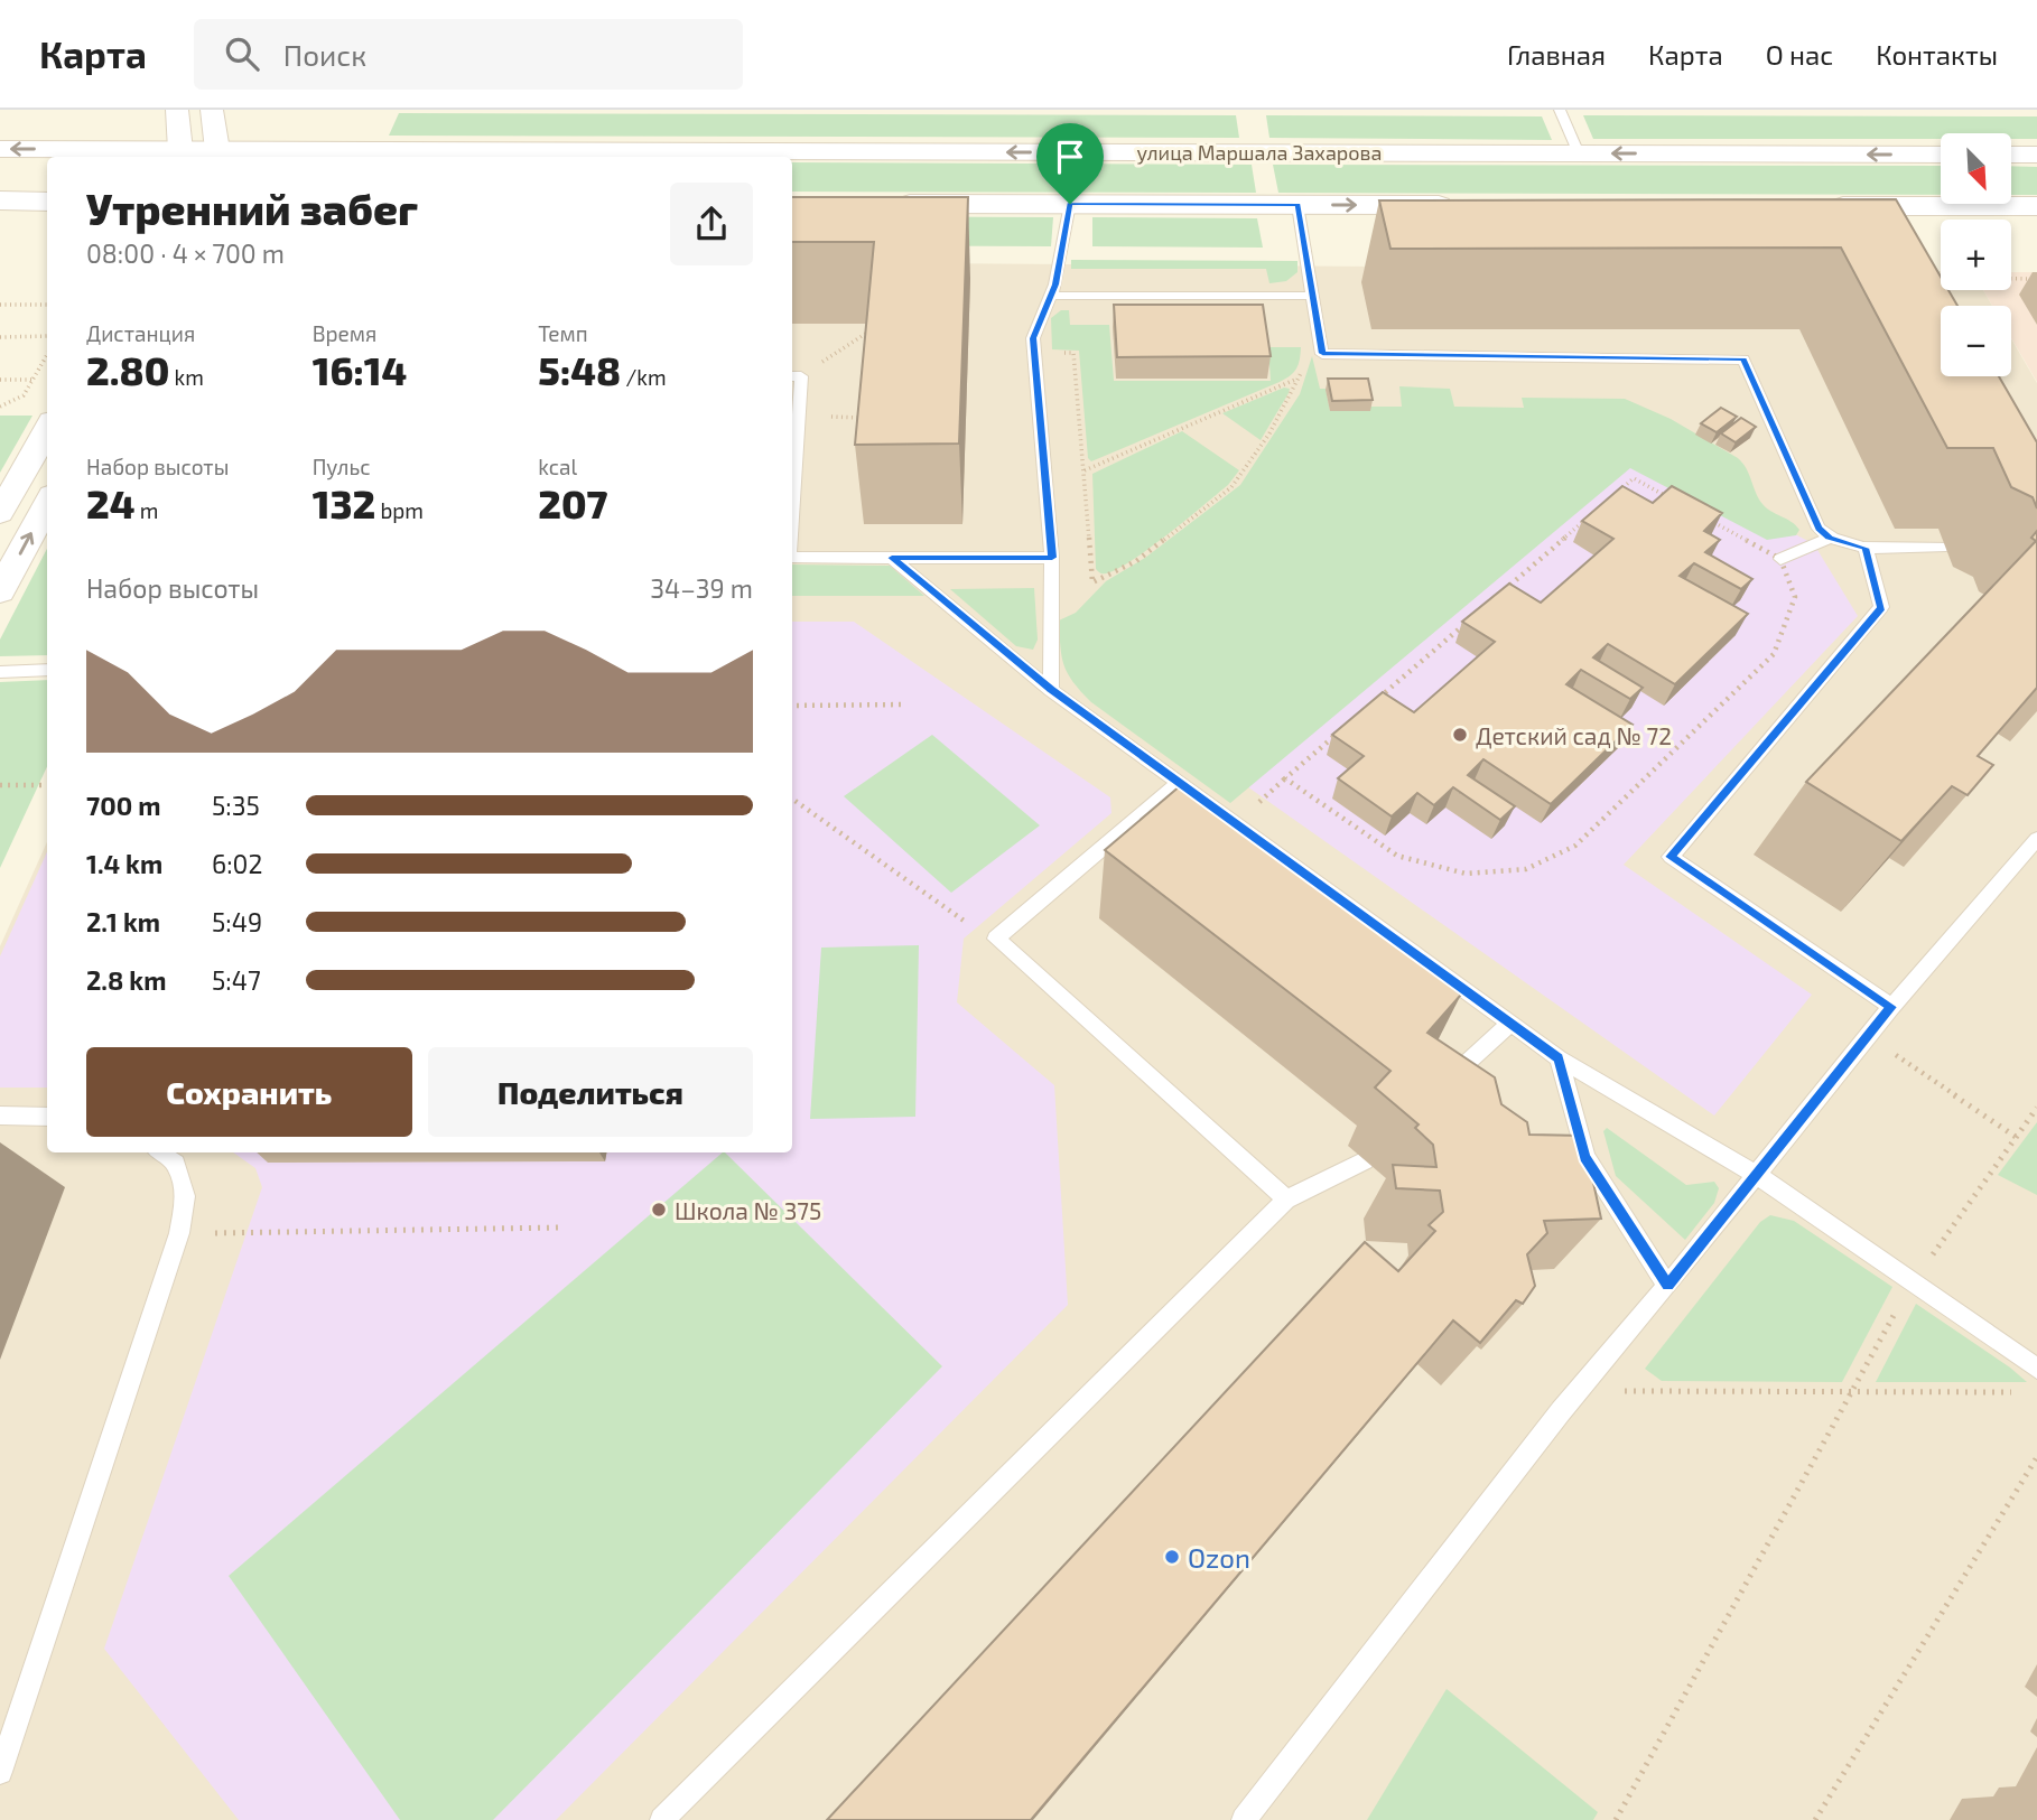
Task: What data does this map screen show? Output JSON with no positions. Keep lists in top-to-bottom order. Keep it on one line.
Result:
{"streets":{"street":["улица Маршала Захарова"]},"places":["Детский сад № 72","Школа № 375","Ozon"],"north":"bottom right","page":{"header":"Карта","search":"Поиск","nav":["Главная","Карта","О нас","Контакты"],"map_buttons":["+","−"],"heading":["Утренний забег","08:00 · 4 × 700 m"],"stats":[["Дистанция","2.80 km"],["Время","16:14"],["Темп","5:48 /km"],["Набор высоты","24 m"],["Пульс","132 bpm"],["kcal","207"]],"chart":["Набор высоты","34–39 m"],"list":[{"name":"700 m","note":"5:35"},{"name":"1.4 km","note":"6:02"},{"name":"2.1 km","note":"5:49"},{"name":"2.8 km","note":"5:47"}],"buttons":["Сохранить","Поделиться"]}}
